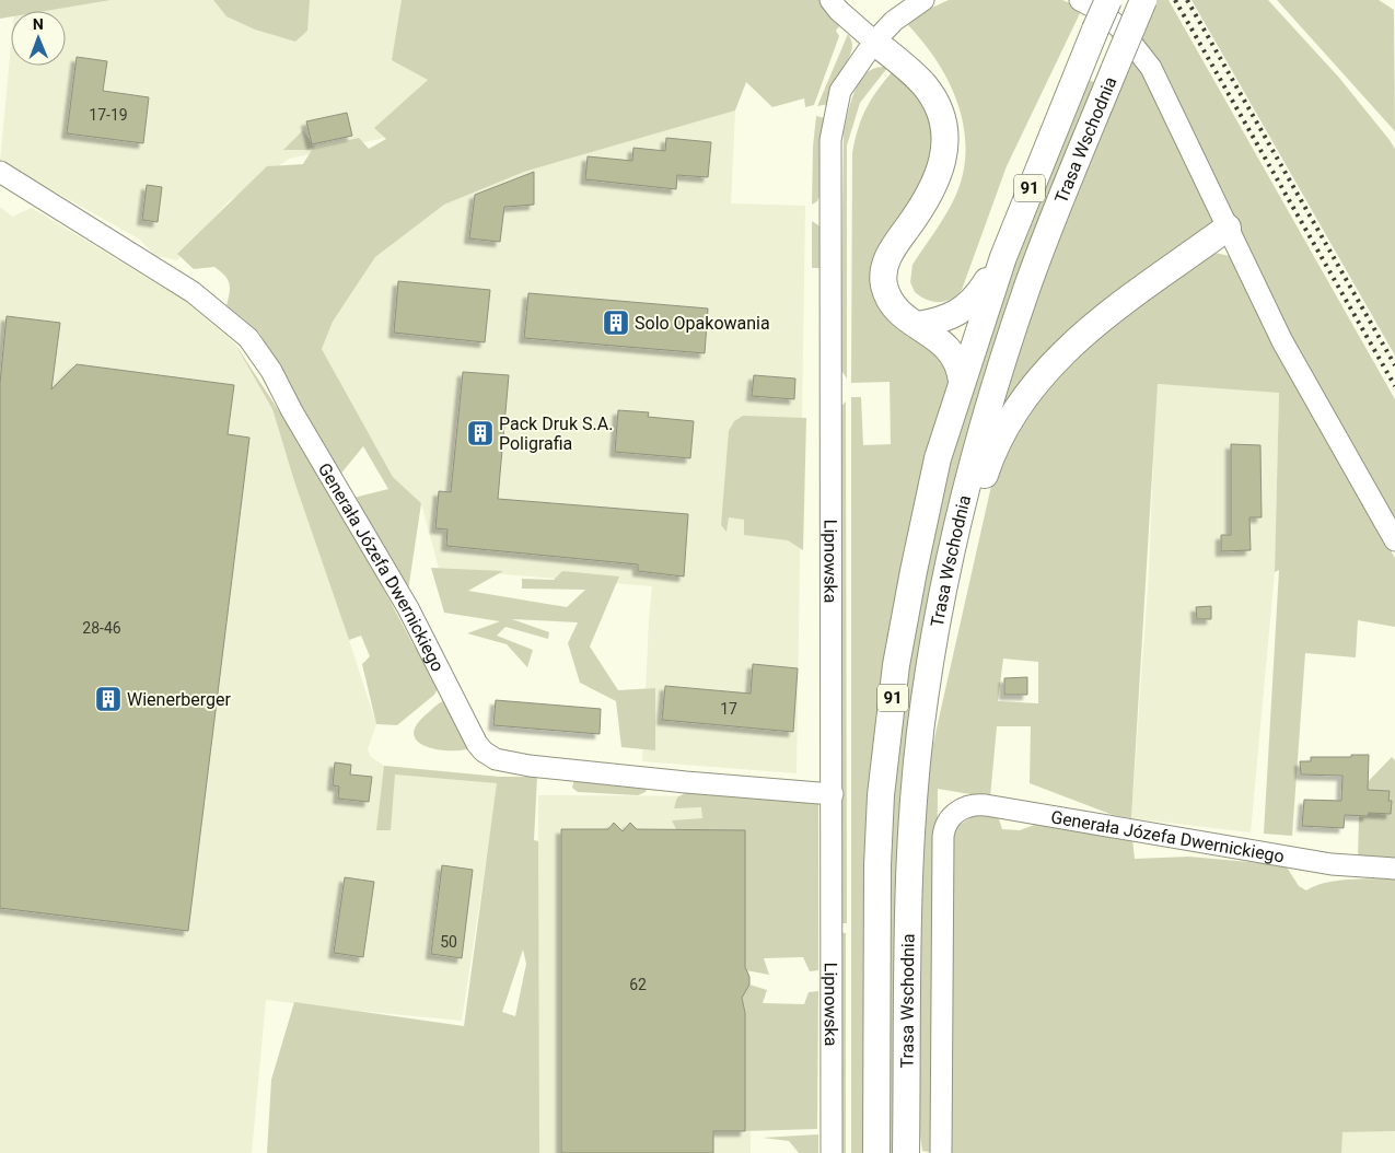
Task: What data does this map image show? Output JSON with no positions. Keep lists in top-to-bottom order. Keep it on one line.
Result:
{"streets":{"main road":["Trasa Wschodnia","91"],"street":["Lipnowska","Generała Józefa Dwernickiego"]},"crossings":[["Lipnowska","Generała Józefa Dwernickiego"]],"places":{"building":["Solo Opakowania","Pack Druk S.A. Poligrafia","Wienerberger"]},"house_numbers":["17-19","28-46","17","50","62"],"north":"top"}
